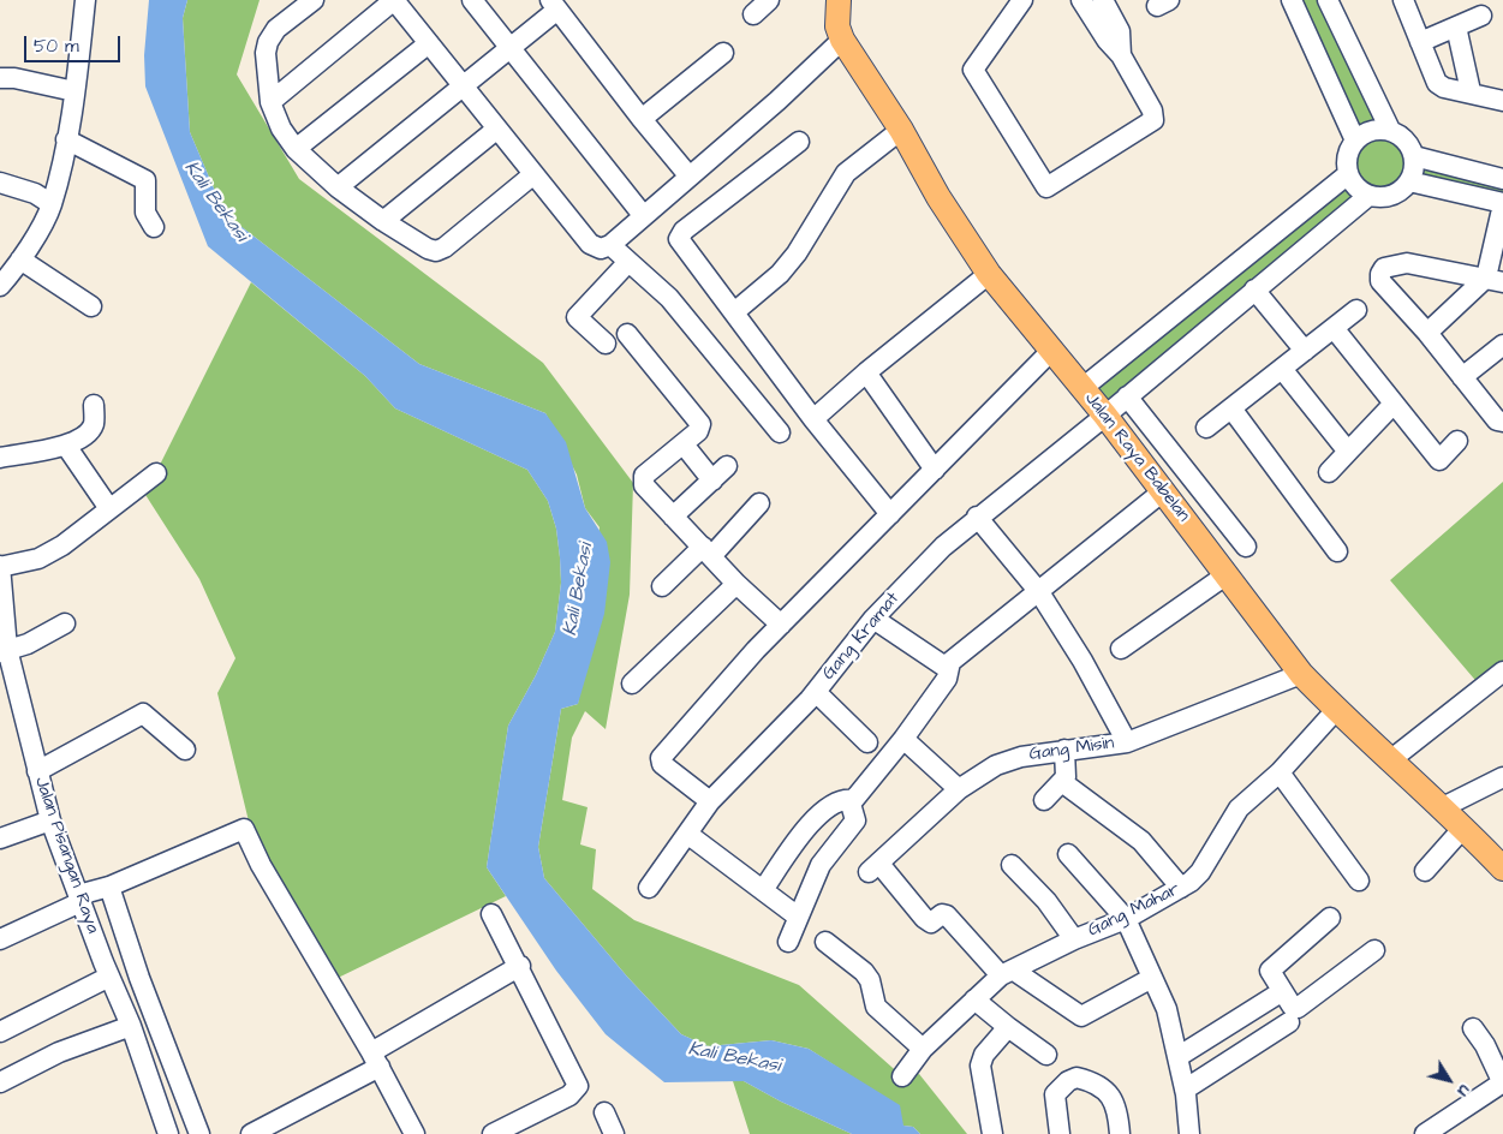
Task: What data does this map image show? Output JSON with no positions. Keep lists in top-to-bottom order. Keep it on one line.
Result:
{"streets":{"main road":["Jalan Raya Babelan"],"street":["Gang Kramat","Gang Misin","Jalan Pisangan Raya","Gang Mahar"]},"crossings":[["Jalan Raya Babelan","Gang Kramat"],["Jalan Raya Babelan","Gang Misin"],["Jalan Raya Babelan","Gang Mahar"],["Gang Misin","Gang Mahar"]],"water":["Kali Bekasi"],"scale_bar":"50 m","north":"bottom right"}
